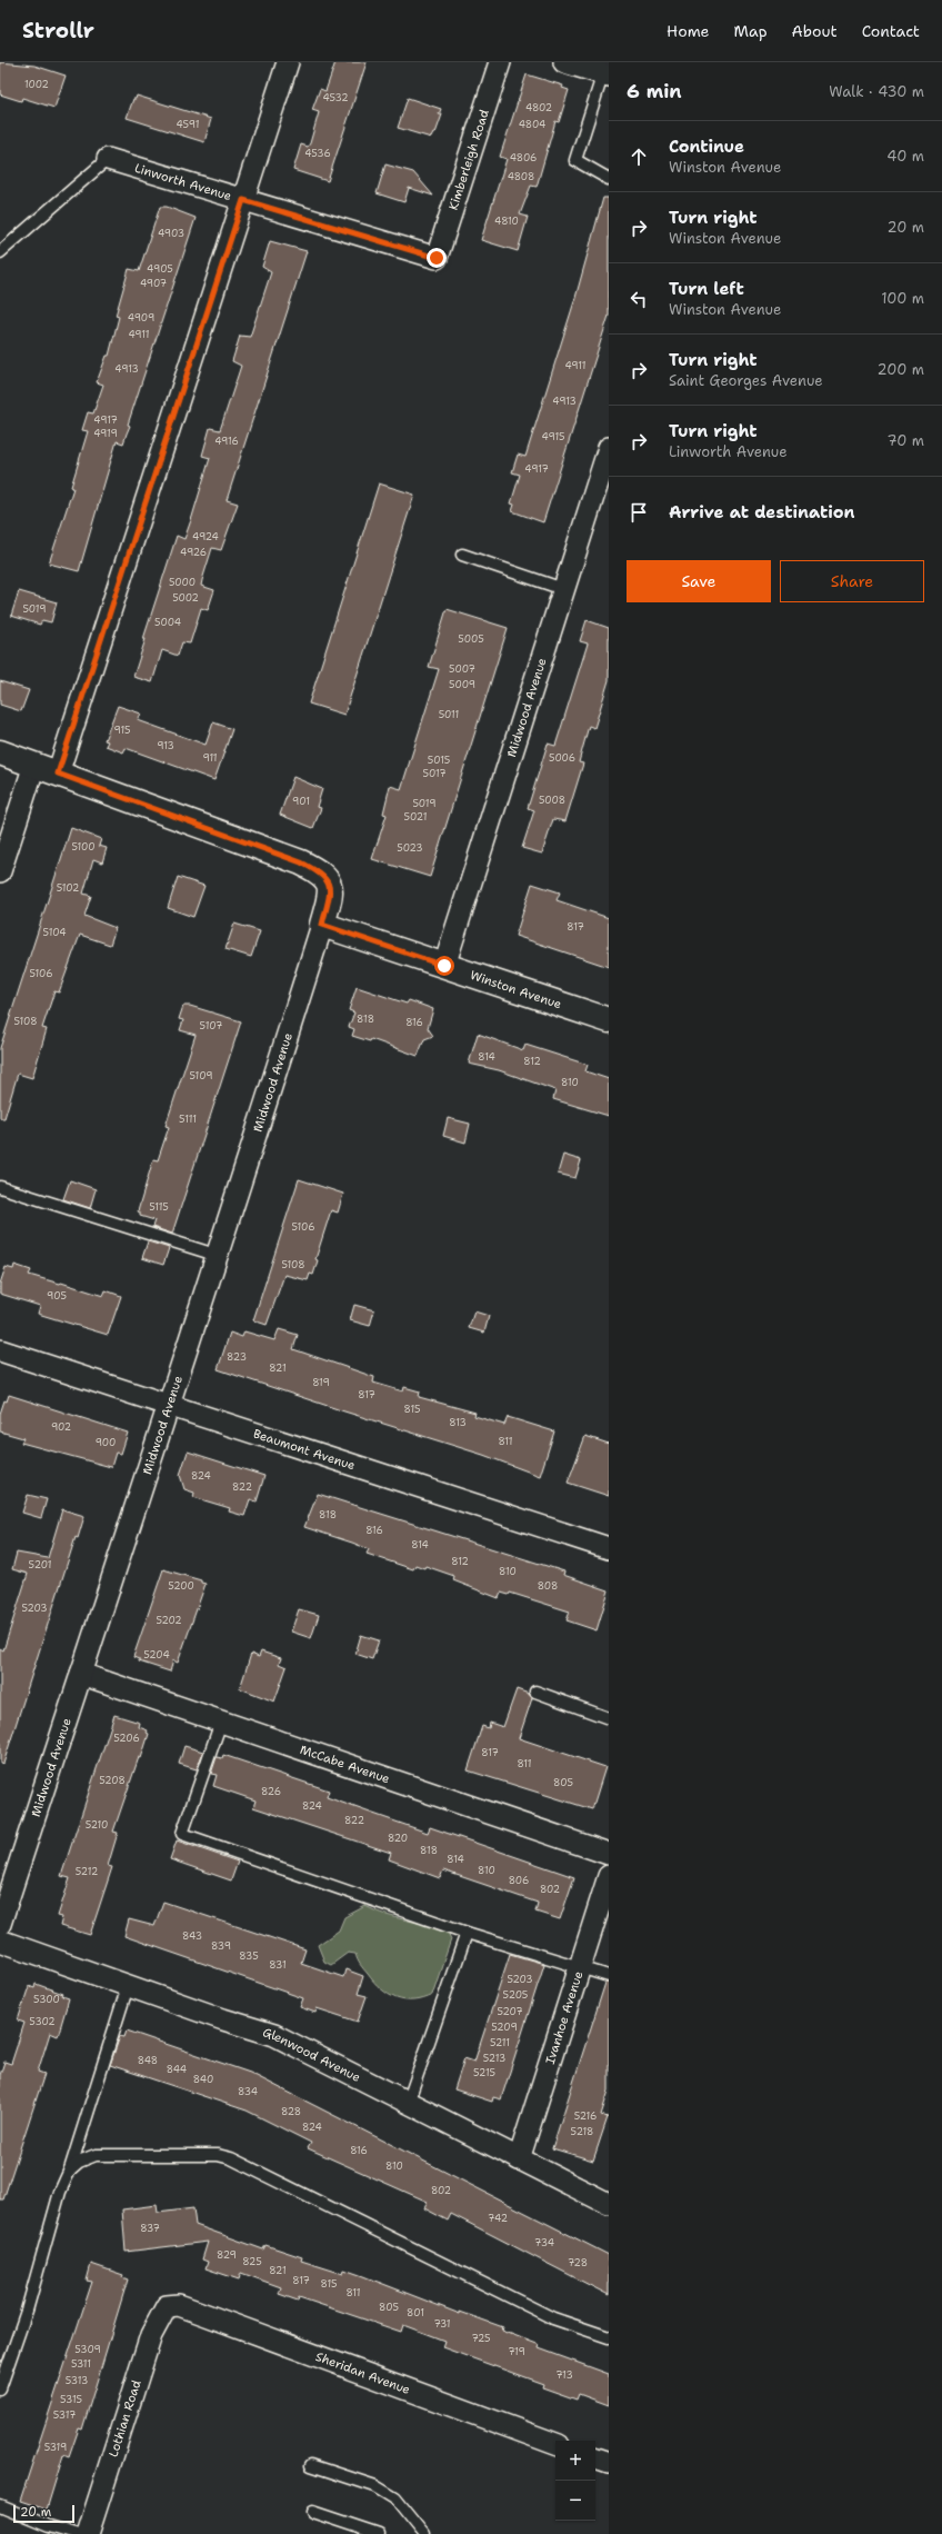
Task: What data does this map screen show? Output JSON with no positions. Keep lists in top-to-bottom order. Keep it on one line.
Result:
{"streets":{"street":["Kimberleigh Road","Linworth Avenue","Midwood Avenue","Winston Avenue","Beaumont Avenue","McCabe Avenue","Ivanhoe Avenue","Glenwood Avenue","Sheridan Avenue","Lothian Road"]},"crossings":[["Kimberleigh Road","Linworth Avenue"],["Midwood Avenue","Winston Avenue"],["Midwood Avenue","Beaumont Avenue"],["Midwood Avenue","McCabe Avenue"],["Ivanhoe Avenue","Glenwood Avenue"],["Sheridan Avenue","Lothian Road"]],"house_numbers":["1002","4532","4802","4591","4804","4536","4806","4808","4810","4903","4905","4907","4909","4911","4911","4913","4913","4917","4919","4915","4916","4917","4924","4926","5000","5002","5019","5004","5005","5007","5009","5011","915","913","911","5006","5015","5017","5008","901","5019","5021","5100","5023","5102","817","5104","5106","818","5108","816","5107","814","812","5109","810","5111","5115","5106","5108","905","823","821","819","817","815","813","902","811","900","824","822","818","816","814","812","5201","810","5200","808","5203","5202","5204","5206","817","811","5208","805","826","824","822","5210","820","818","814","810","5212","806","802","843","839","835","831","5203","5205","5300","5207","5302","5209","5211","5213","848","844","5215","840","834","828","5216","824","5218","816","810","802","742","837","734","829","825","728","821","817","815","811","805","801","731","725","5309","719","5311","713","5313","5315","5317","5319"],"scale_bar":"20 m","page":{"header":"Strollr","nav":["Home","Map","About","Contact"],"heading":["6 min","Walk · 430 m"],"list":[["Continue","Winston Avenue","40 m"],["Turn right","Winston Avenue","20 m"],["Turn left","Winston Avenue","100 m"],["Turn right","Saint Georges Avenue","200 m"],["Turn right","Linworth Avenue","70 m"],"Arrive at destination"],"buttons":["Save","Share"],"map_buttons":["+","−"],"scale":"20 m"}}
